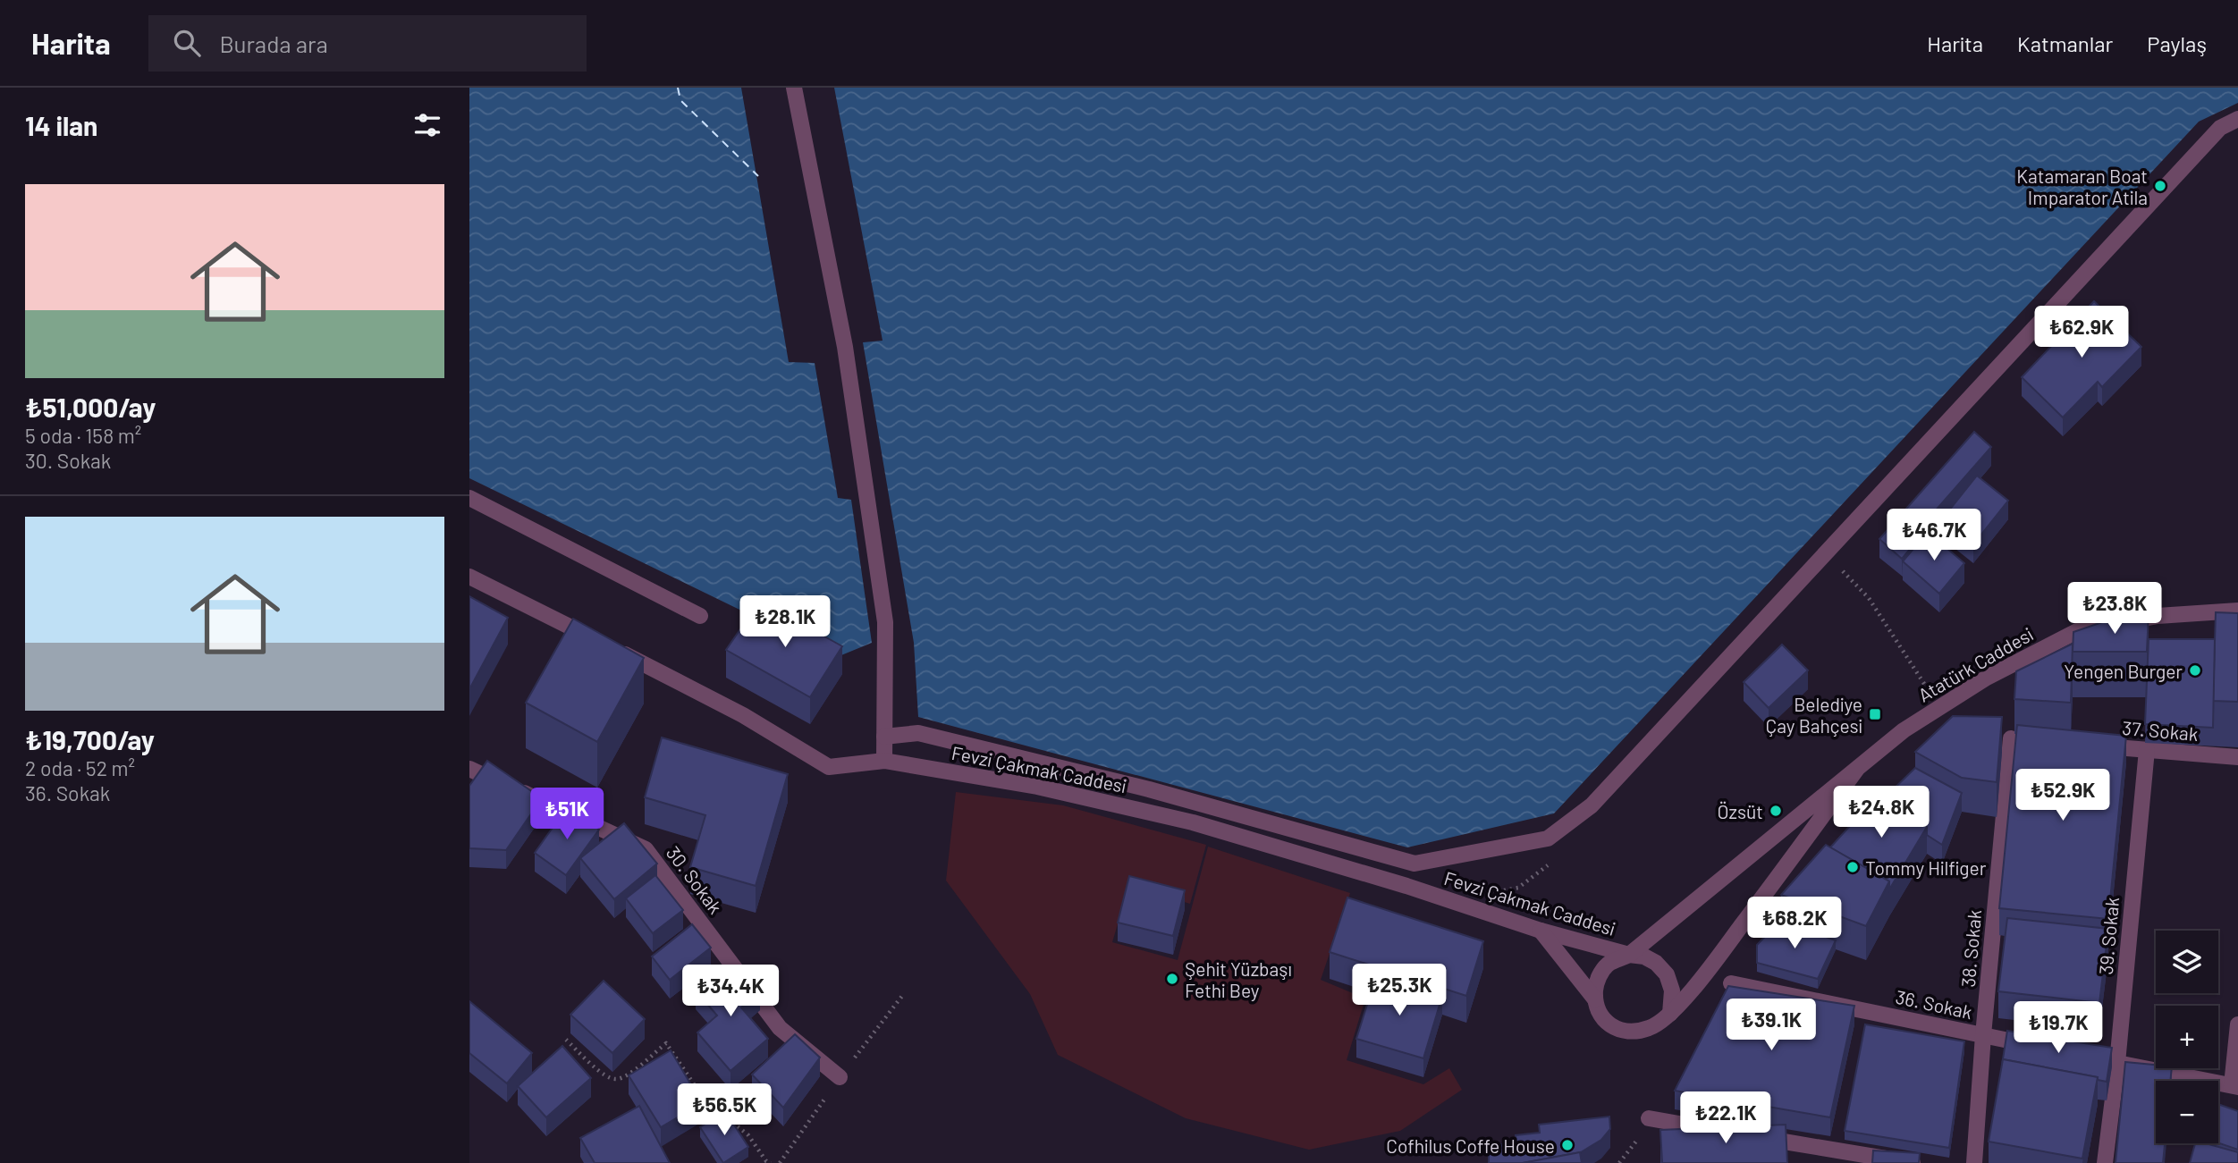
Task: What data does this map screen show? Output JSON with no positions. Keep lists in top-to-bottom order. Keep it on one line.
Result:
{"streets":{"street":["Atatürk Caddesi","37. Sokak","Fevzi Çakmak Caddesi","30. Sokak","39. Sokak","38. Sokak","36. Sokak"]},"crossings":[["Atatürk Caddesi","Fevzi Çakmak Caddesi"],["37. Sokak","39. Sokak"],["38. Sokak","36. Sokak"]],"places":{"other":["Katamaran Boat Imparator Atila","Yengen Burger","Özsüt","Tommy Hilfiger","Şehit Yüzbaşı Fethi Bey","Cofhilus Coffe House"],"transit":["Belediye Çay Bahçesi"]},"page":{"header":"Harita","search":"Burada ara","nav":["Harita","Katmanlar","Paylaş"],"heading":"14 ilan","list":[{"name":"₺51,000/ay","note":"5 oda · 158 m² · 30. Sokak"},{"name":"₺19,700/ay","note":"2 oda · 52 m² · 36. Sokak"}],"price":["₺62.9K","₺46.7K","₺23.8K","₺28.1K","₺52.9K","₺24.8K","₺51K","₺68.2K","₺25.3K","₺34.4K","₺39.1K","₺19.7K","₺56.5K","₺22.1K"],"map_buttons":["+","−"]}}
